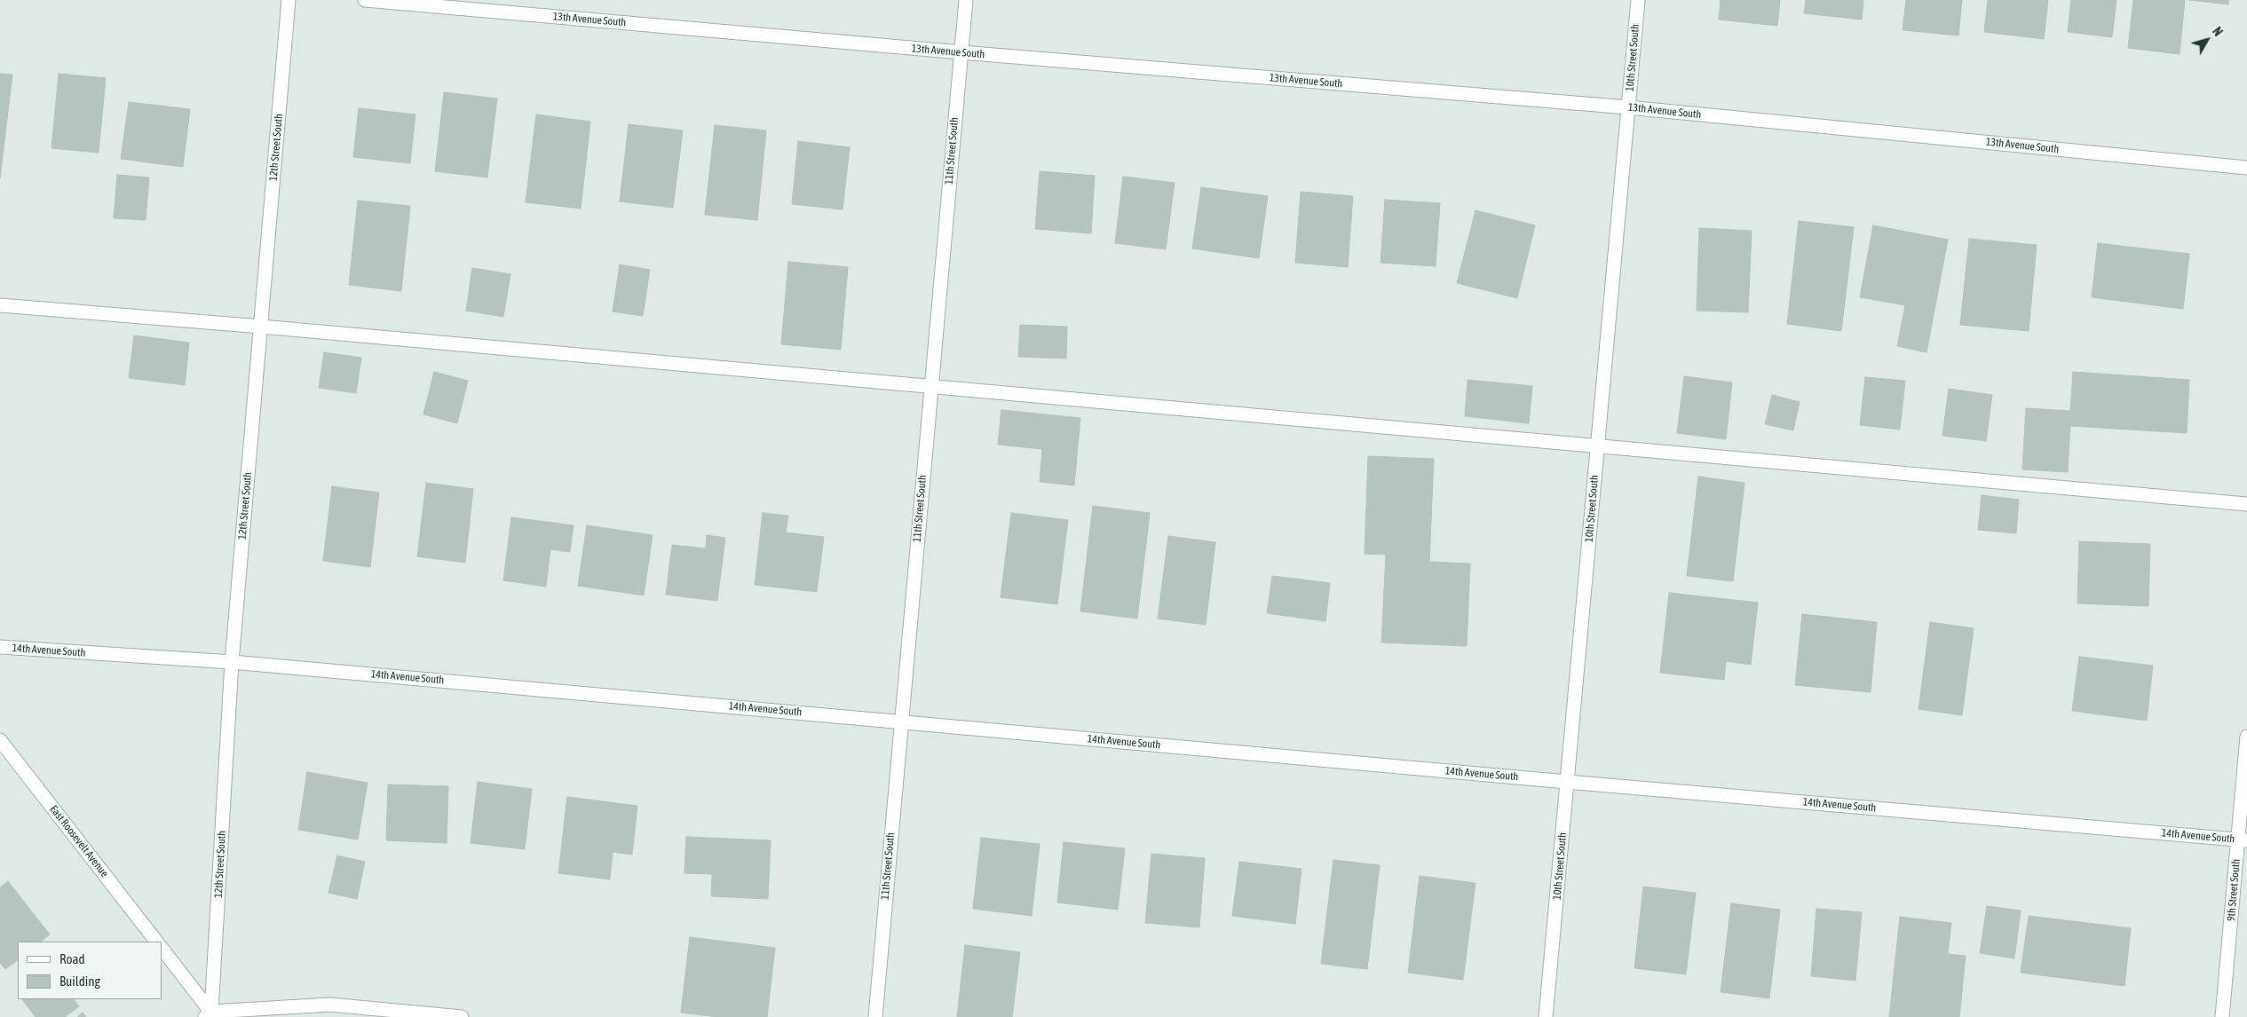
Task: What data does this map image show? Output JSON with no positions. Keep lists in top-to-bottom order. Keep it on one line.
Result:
{"streets":{"street":["13th Avenue South","10th Street South","12th Street South","11th Street South","14th Avenue South","East Roosevelt Avenue","9th Street South"]},"crossings":[["13th Avenue South","10th Street South"],["13th Avenue South","11th Street South"],["10th Street South","14th Avenue South"],["12th Street South","14th Avenue South"],["11th Street South","14th Avenue South"],["14th Avenue South","9th Street South"]],"legend":["Road","Building"],"north":"top right"}
